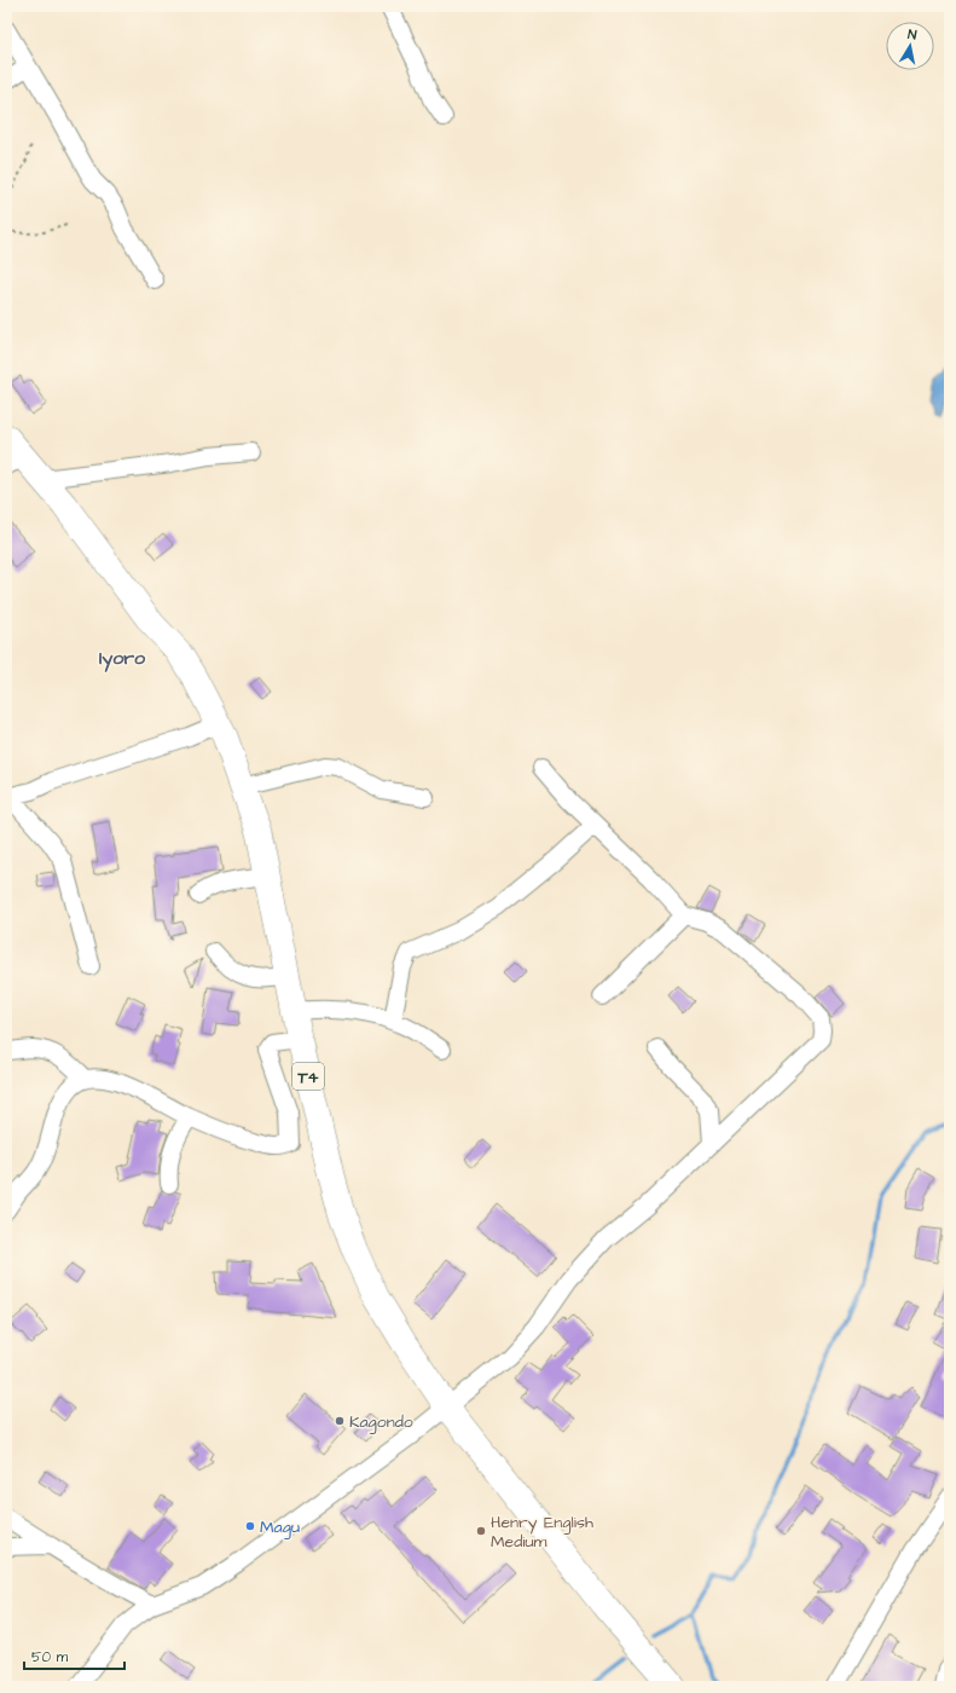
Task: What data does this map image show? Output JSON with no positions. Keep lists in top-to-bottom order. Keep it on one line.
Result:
{"streets":{"highway":["T4"]},"districts":["Iyoro"],"places":["Kagondo","Magu","Henry English Medium"],"scale_bar":"50 m","north":"top"}
